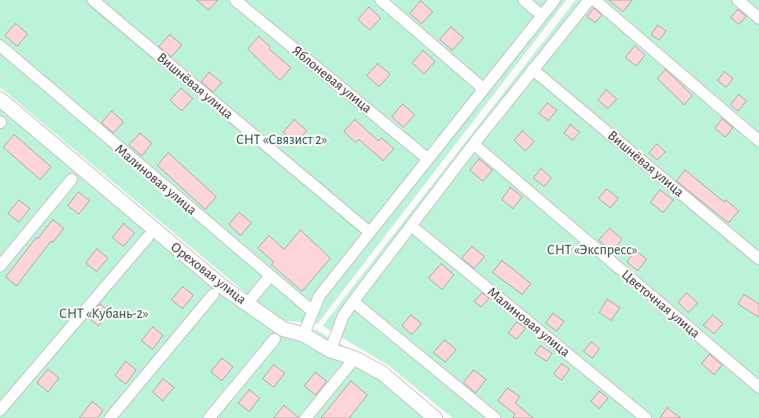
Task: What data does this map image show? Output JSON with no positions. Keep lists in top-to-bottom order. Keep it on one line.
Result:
{"streets":{"street":["Яблоневая улица","Вишнёвая улица","Малиновая улица","Ореховая улица","Цветочная улица"]},"parks":["СНТ «Связист 2»","СНТ «Экспресс»","СНТ «Кубань-2»"]}
